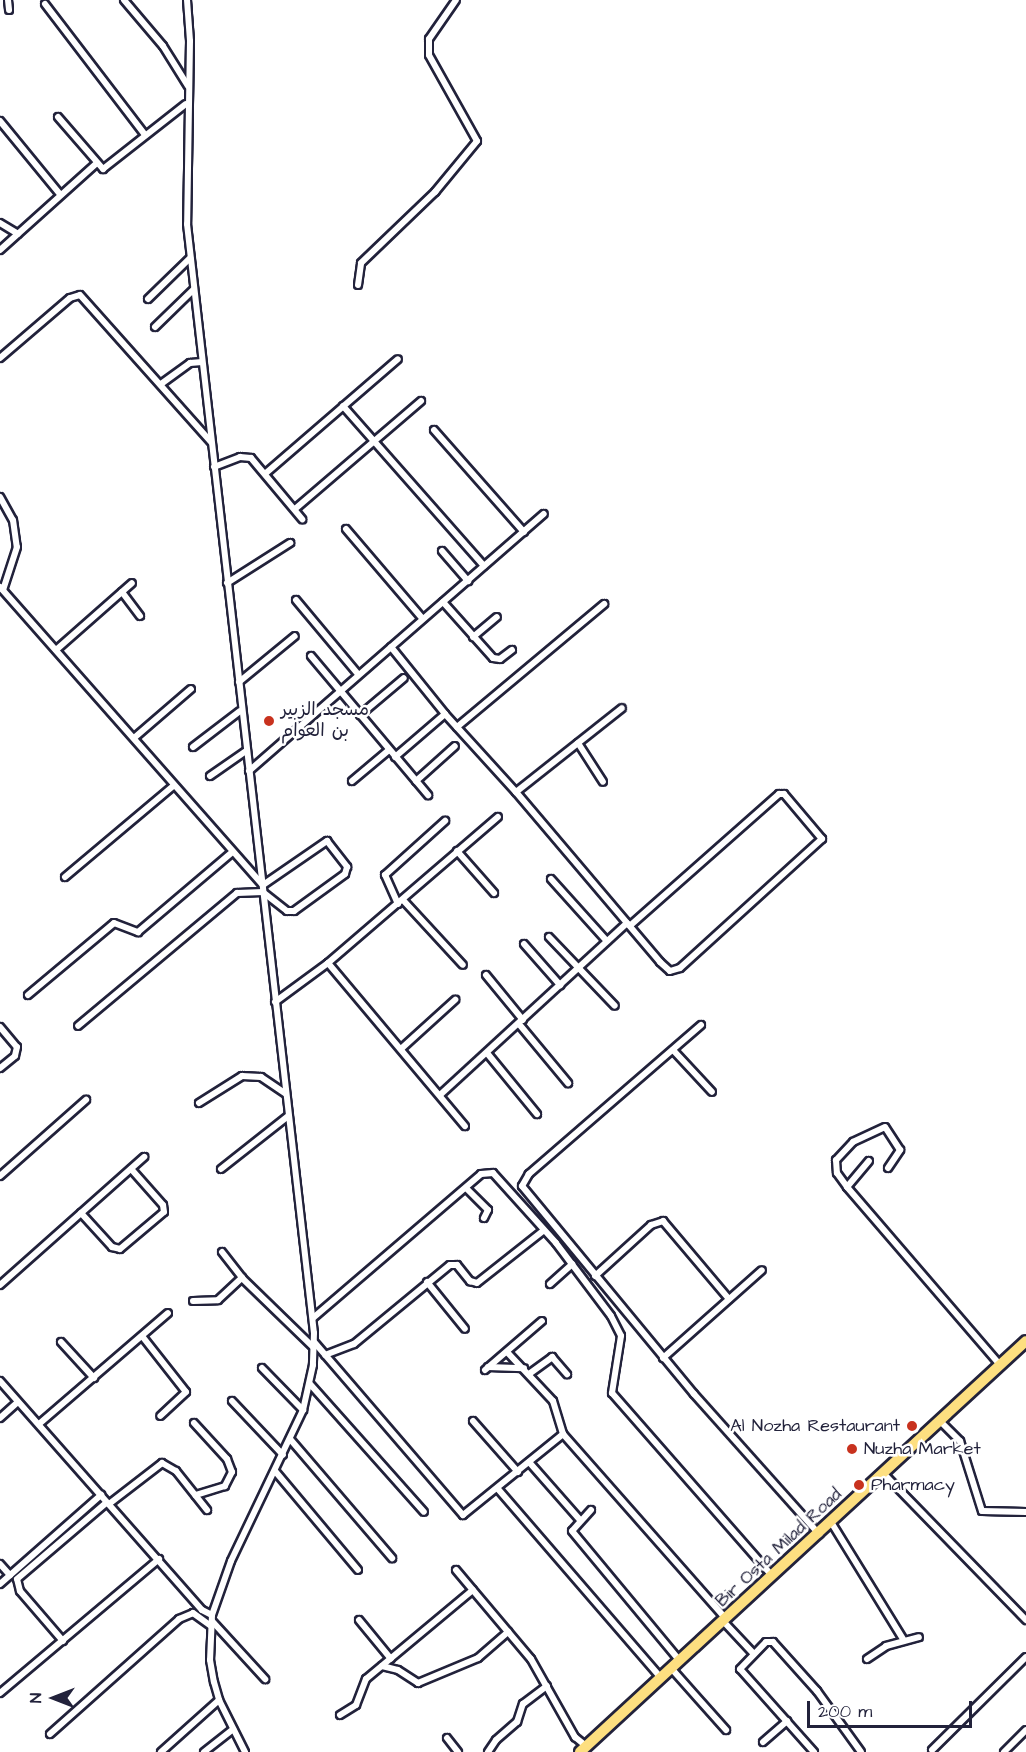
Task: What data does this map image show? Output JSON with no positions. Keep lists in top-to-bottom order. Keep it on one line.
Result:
{"streets":{"main road":["Bir Osta Milad Road"]},"places":["مسجد الزبير بن العوام","Al Nozha Restaurant","Nuzha Market","Pharmacy"],"scale_bar":"200 m","north":"left"}
